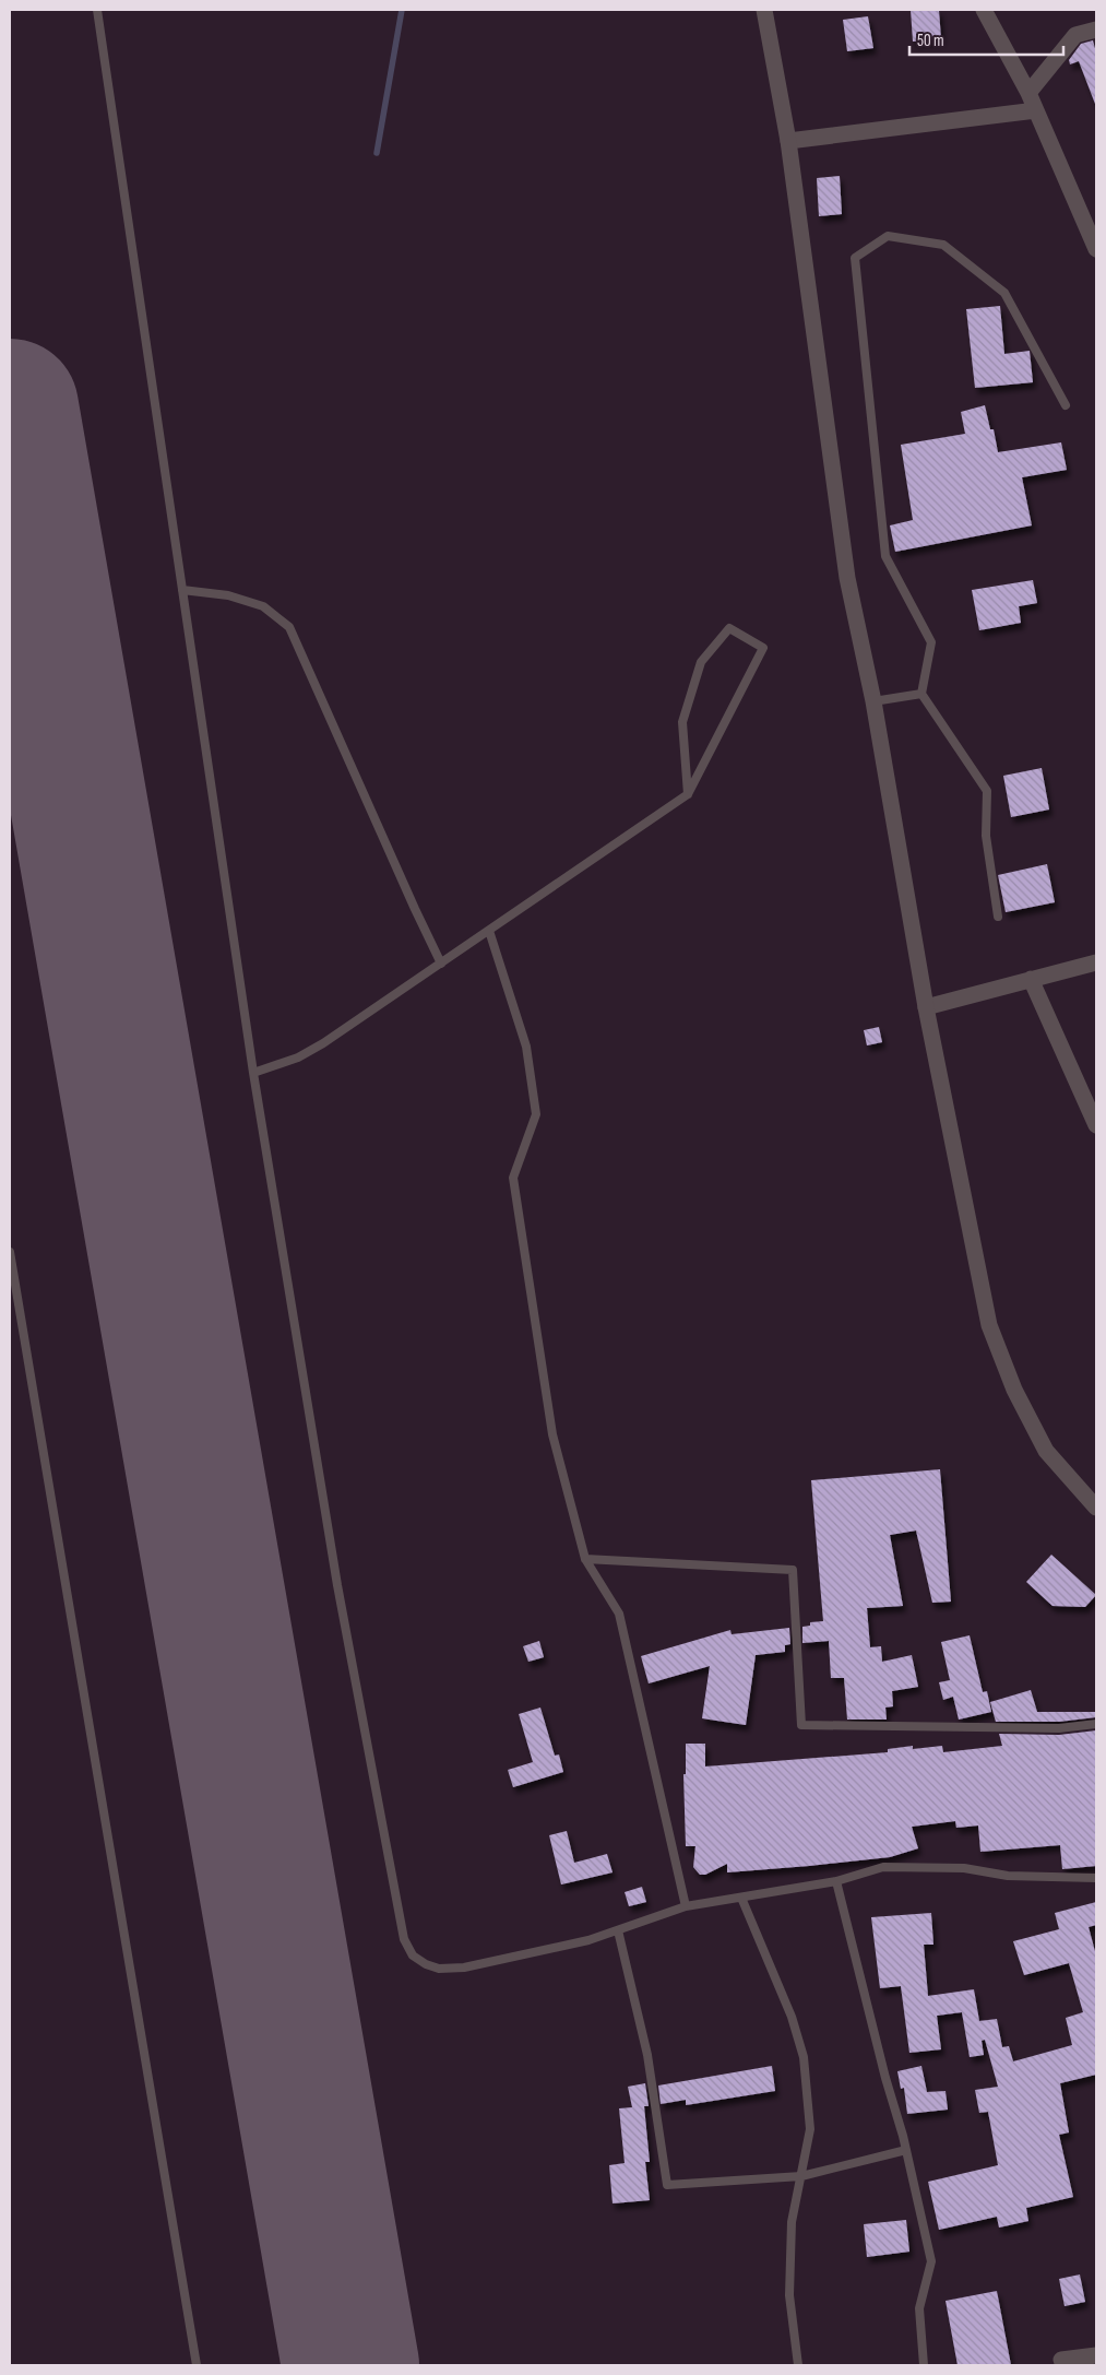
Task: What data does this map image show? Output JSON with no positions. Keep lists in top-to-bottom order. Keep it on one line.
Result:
{"scale_bar":"50 m"}
